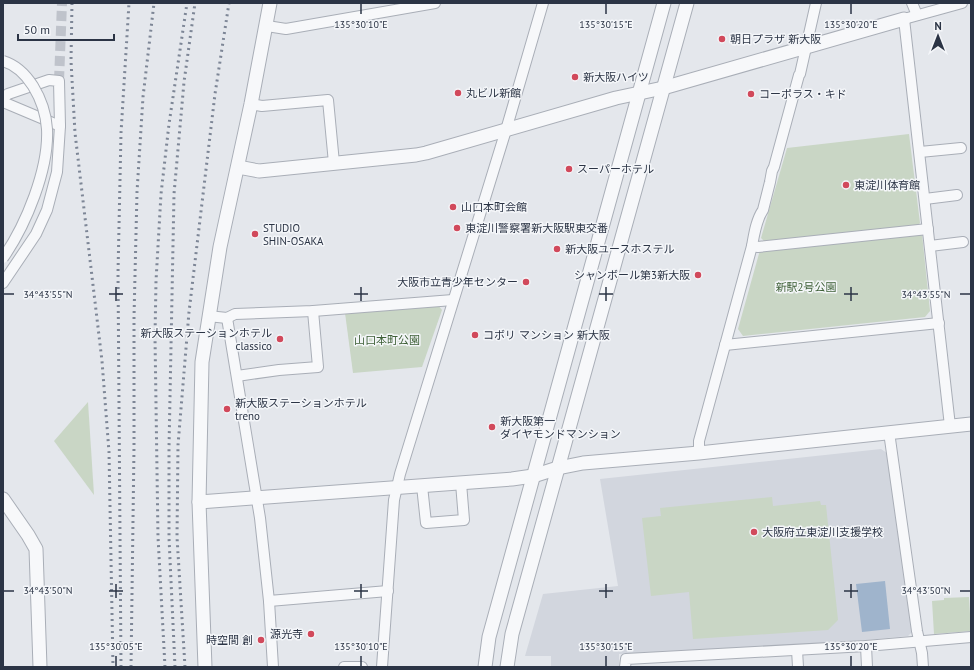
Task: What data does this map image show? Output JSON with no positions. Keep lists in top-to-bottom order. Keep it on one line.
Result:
{"parks":["新駅2号公園","山口本町公園"],"places":["朝日プラザ 新大阪","新大阪ハイツ","丸ビル新館","コーポラス・キド","スーパーホテル","東淀川体育館","山口本町会館","東淀川警察署新大阪駅東交番","STUDIO SHIN-OSAKA","新大阪ユースホステル","シャンボール第3新大阪","大阪市立青少年センター","コボリ マンション 新大阪","新大阪ステーションホテル classico","新大阪ステーションホテル treno","新大阪第一 ダイヤモンドマンション","大阪府立東淀川支援学校","源光寺","時空間 創"],"scale_bar":"50 m","north":"top","coordinates":["135°30'10\"E","135°30'15\"E","135°30'20\"E","34°43'55\"N","34°43'50\"N","135°30'05\"E"]}
